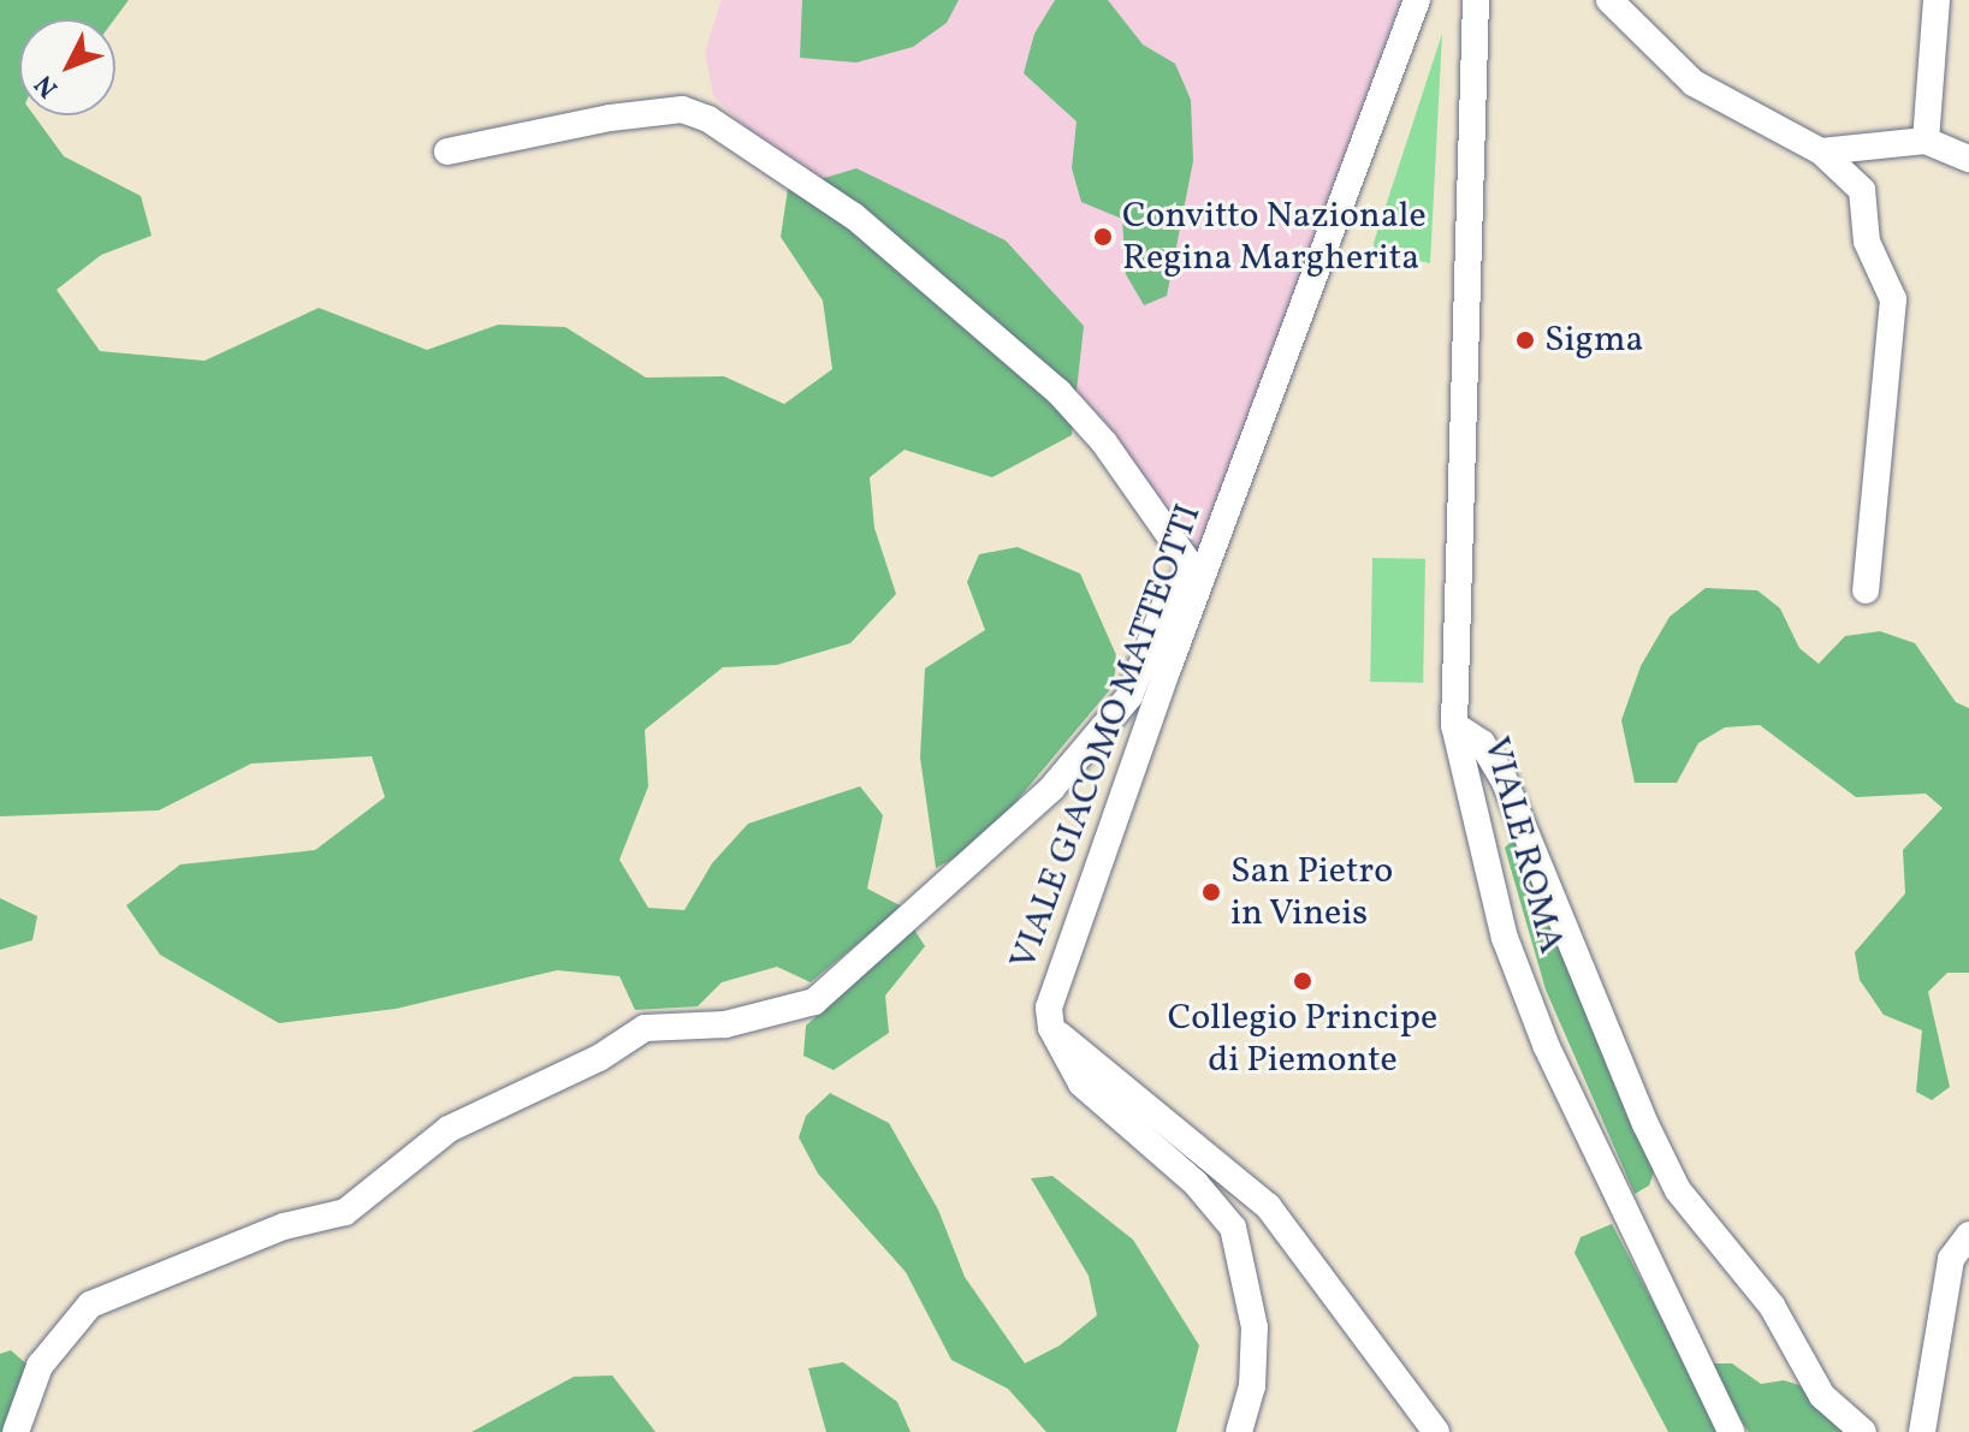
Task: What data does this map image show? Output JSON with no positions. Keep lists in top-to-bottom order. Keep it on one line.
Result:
{"streets":{"street":["VIALE GIACOMO MATTEOTTI","VIALE ROMA"]},"places":["Convitto Nazionale Regina Margherita","Sigma","San Pietro in Vineis","Collegio Principe di Piemonte"],"north":"bottom left"}
